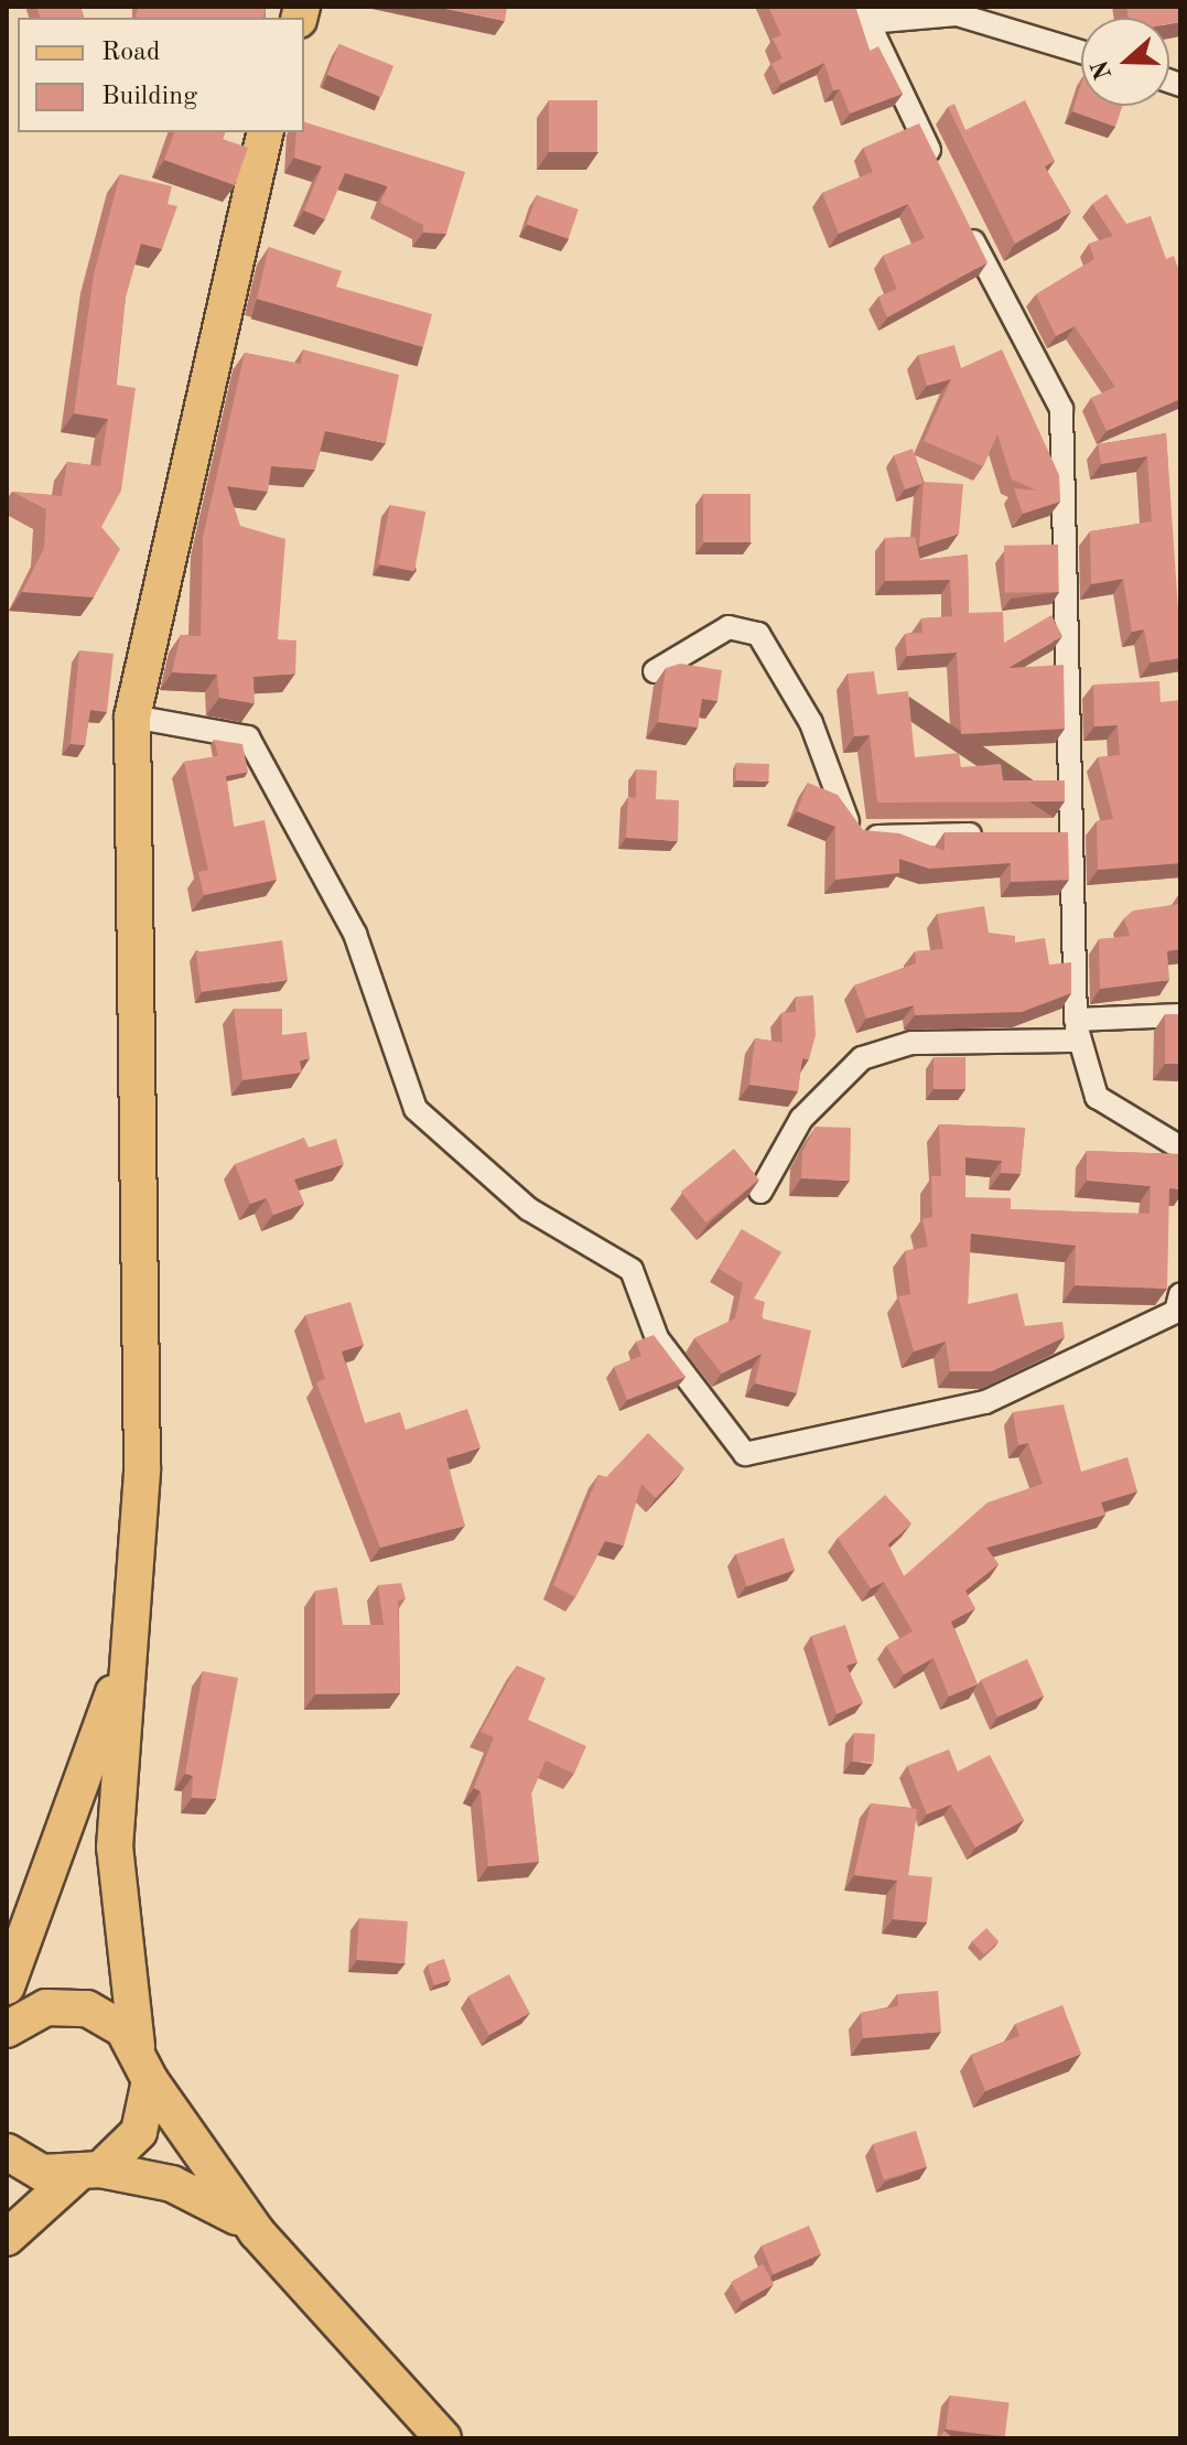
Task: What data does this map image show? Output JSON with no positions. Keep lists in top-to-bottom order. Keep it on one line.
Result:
{"legend":["Road","Building"],"north":"left"}
